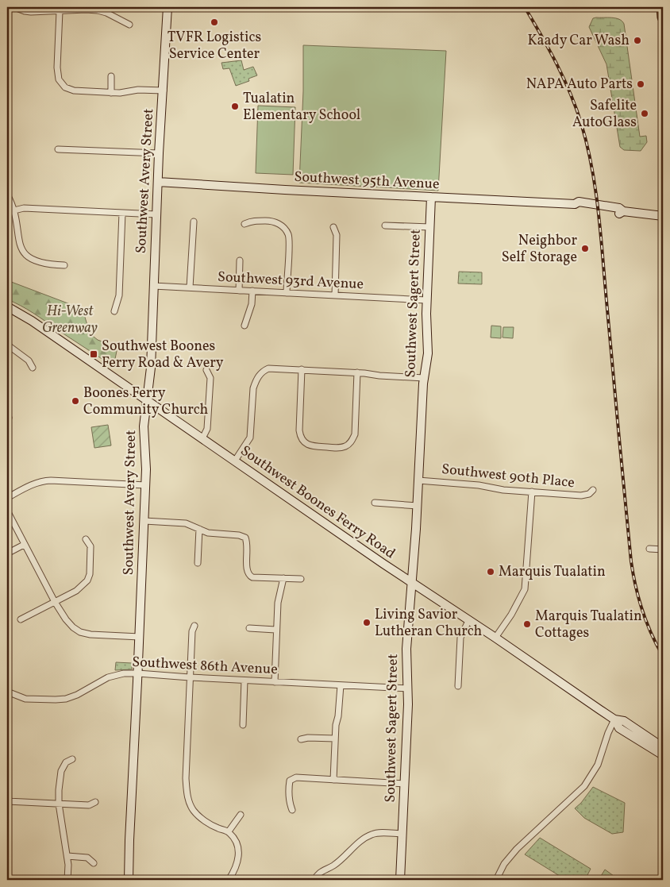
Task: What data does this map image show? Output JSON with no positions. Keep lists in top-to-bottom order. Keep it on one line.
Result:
{"streets":{"main road":["Southwest Avery Street","Southwest 95th Avenue","Southwest Sagert Street","Southwest Boones Ferry Road"],"street":["Southwest 93rd Avenue","Southwest 90th Place","Southwest 86th Avenue"]},"crossings":[["Southwest Avery Street","Southwest 95th Avenue"],["Southwest Avery Street","Southwest 93rd Avenue"],["Southwest Avery Street","Southwest Boones Ferry Road"],["Southwest Avery Street","Southwest 86th Avenue"],["Southwest 95th Avenue","Southwest Sagert Street"],["Southwest 93rd Avenue","Southwest Sagert Street"],["Southwest Sagert Street","Southwest 90th Place"],["Southwest Sagert Street","Southwest Boones Ferry Road"],["Southwest Sagert Street","Southwest 86th Avenue"]],"parks":["Hi-West Greenway"],"places":{"other":["TVFR Logistics Service Center","Kaady Car Wash","NAPA Auto Parts","Tualatin Elementary School","Safelite AutoGlass","Neighbor Self Storage","Boones Ferry Community Church","Marquis Tualatin","Living Savior Lutheran Church","Marquis Tualatin Cottages"],"transit":["Southwest Boones Ferry Road & Avery"]}}
